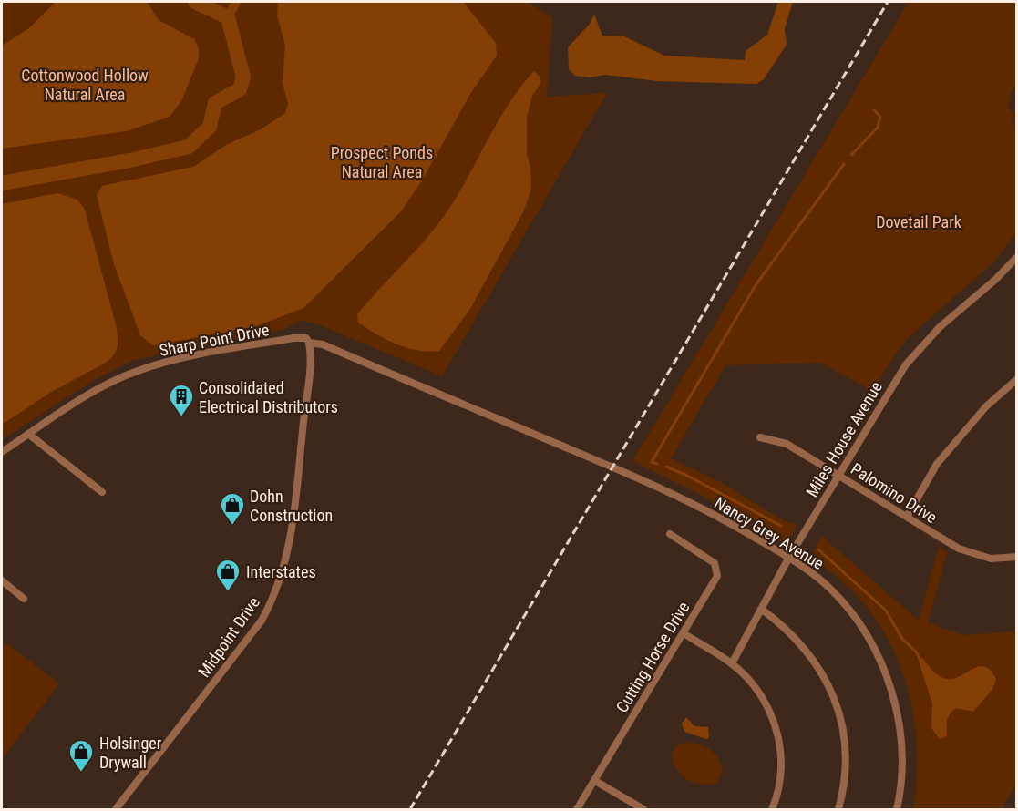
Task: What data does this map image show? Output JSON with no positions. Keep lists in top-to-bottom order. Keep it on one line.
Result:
{"streets":{"street":["Sharp Point Drive","Miles House Avenue","Palomino Drive","Nancy Grey Avenue","Midpoint Drive","Cutting Horse Drive"]},"crossings":[["Sharp Point Drive","Nancy Grey Avenue"],["Sharp Point Drive","Midpoint Drive"],["Miles House Avenue","Palomino Drive"],["Miles House Avenue","Nancy Grey Avenue"]],"parks":["Cottonwood Hollow Natural Area","Prospect Ponds Natural Area","Dovetail Park"],"places":{"building":["Consolidated Electrical Distributors"],"shop":["Dohn Construction","Interstates","Holsinger Drywall"]}}
